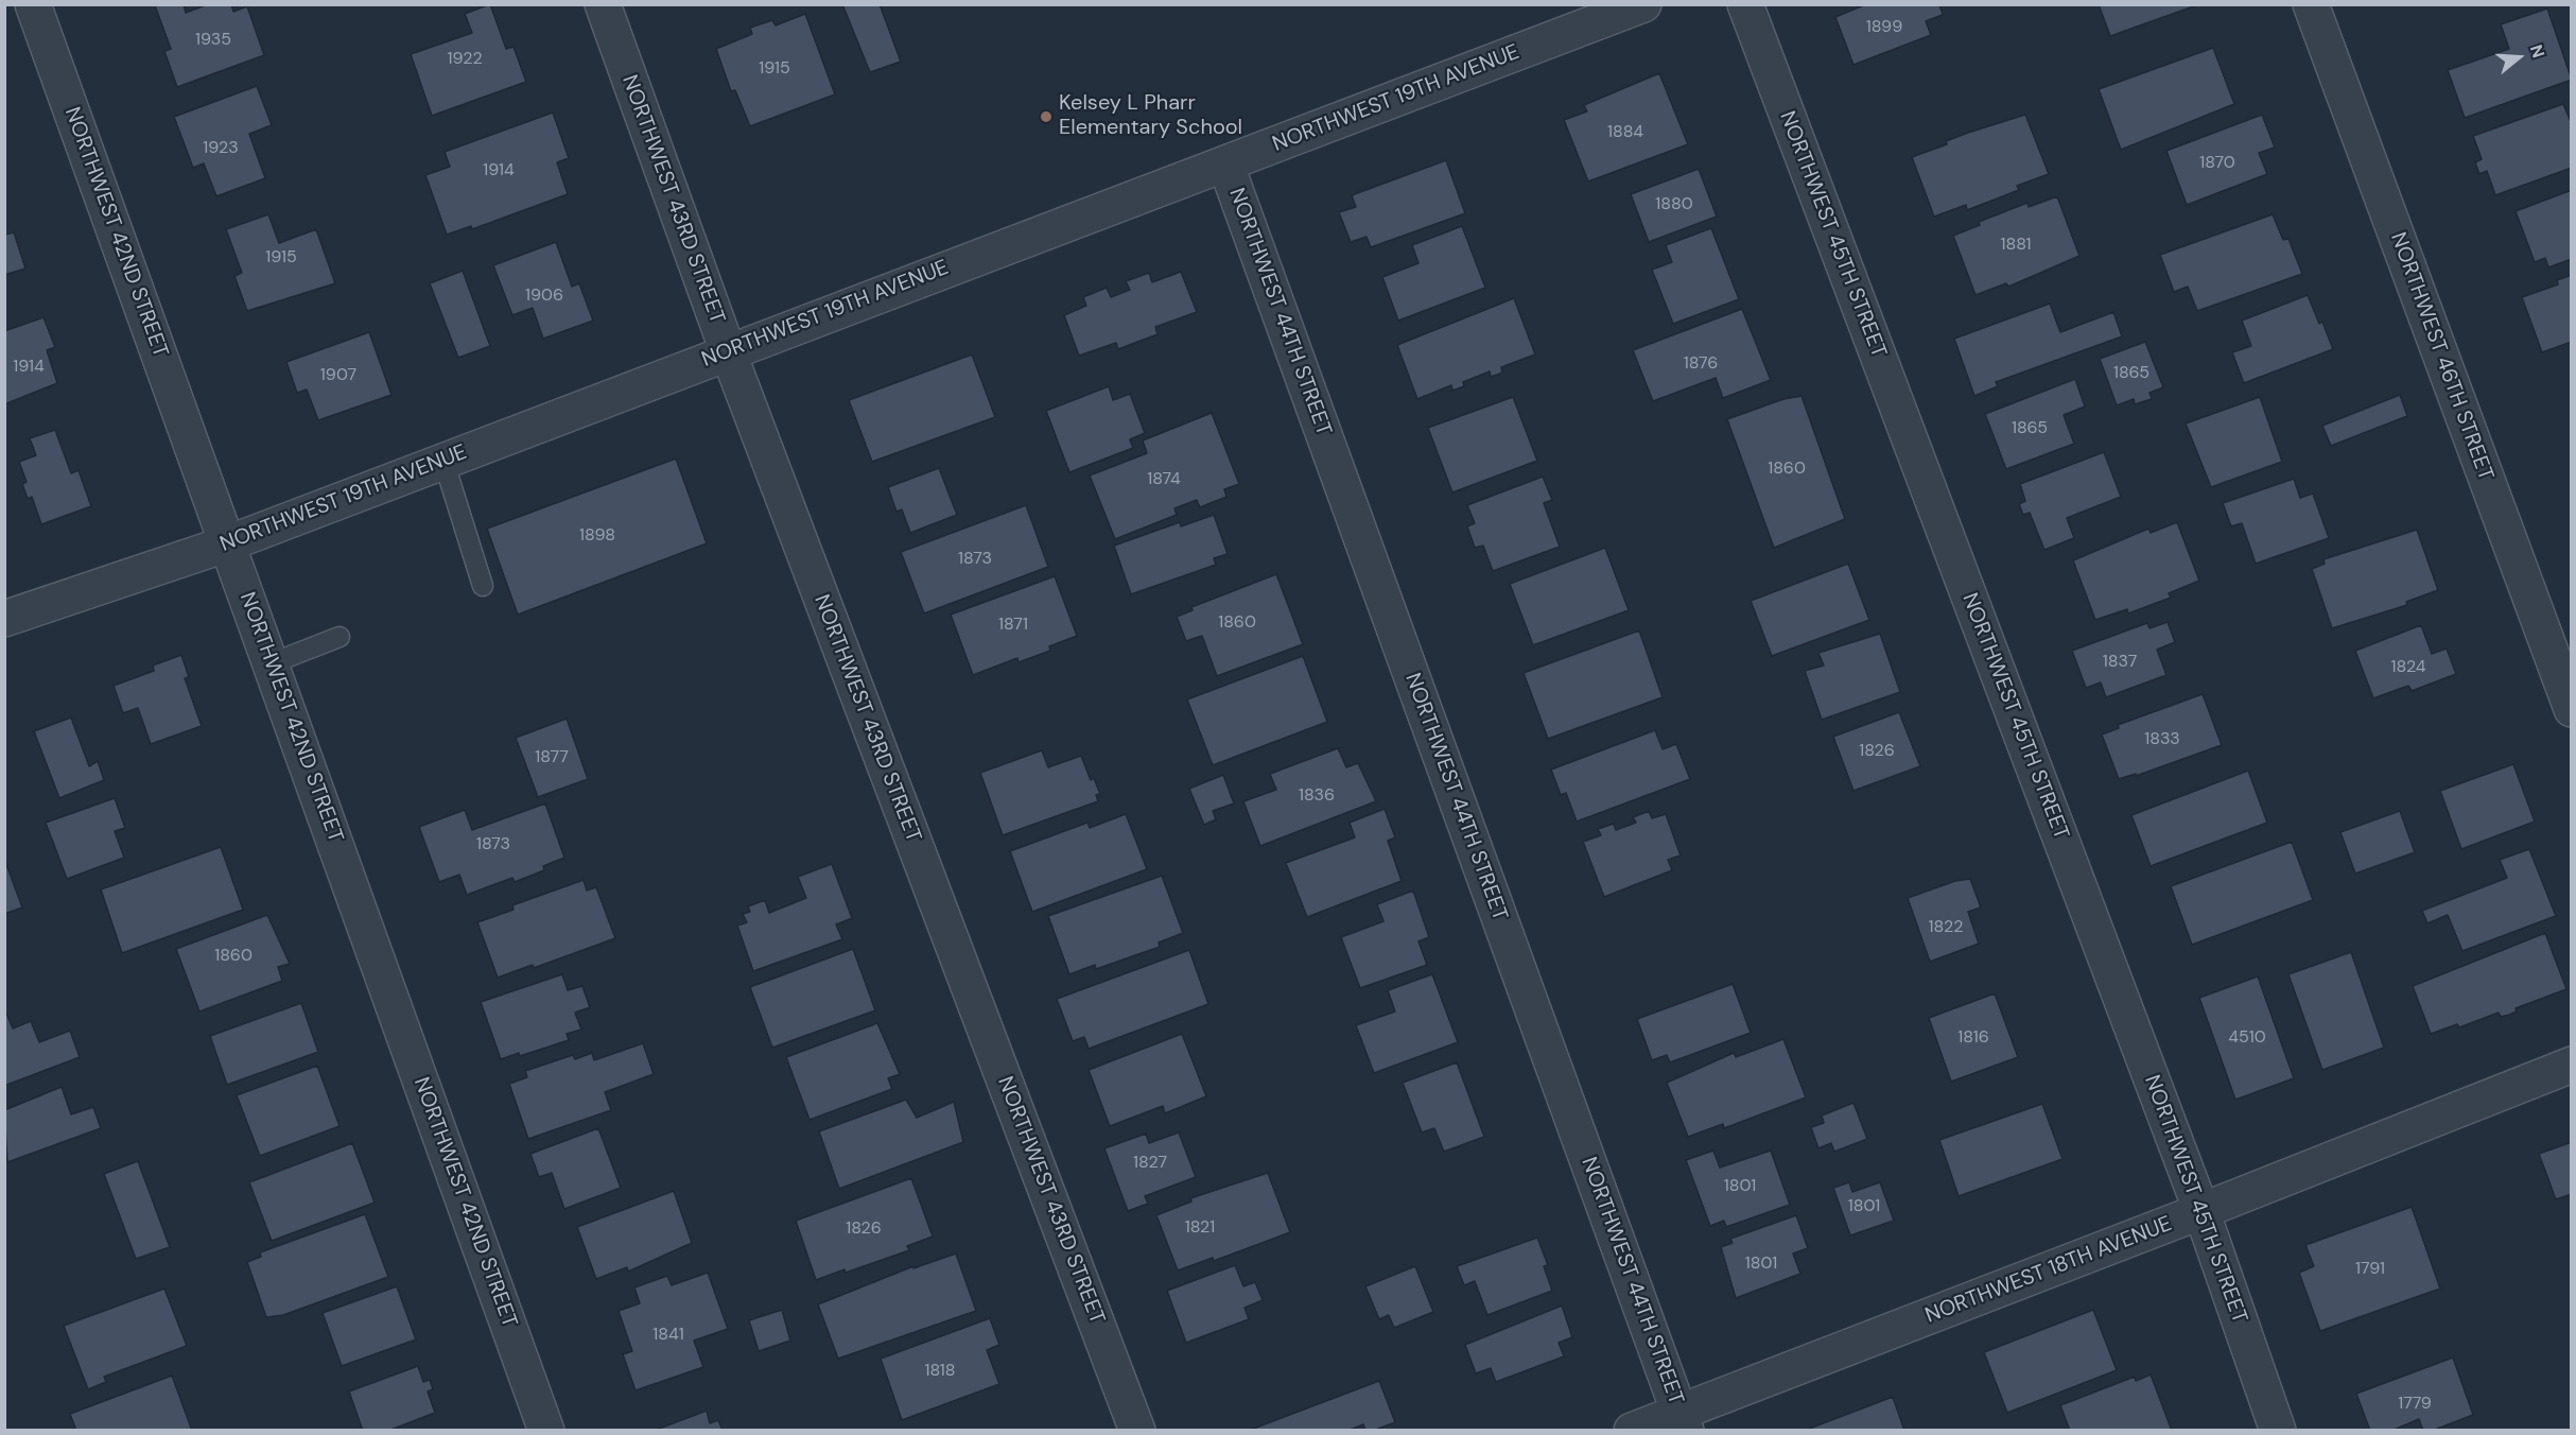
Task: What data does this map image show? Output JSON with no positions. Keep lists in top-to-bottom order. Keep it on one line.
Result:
{"streets":{"street":["NORTHWEST 19TH AVENUE","NORTHWEST 43RD STREET","NORTHWEST 42ND STREET","NORTHWEST 45TH STREET","NORTHWEST 44TH STREET","NORTHWEST 46TH STREET","NORTHWEST 18TH AVENUE"]},"crossings":[["NORTHWEST 19TH AVENUE","NORTHWEST 43RD STREET"],["NORTHWEST 19TH AVENUE","NORTHWEST 42ND STREET"],["NORTHWEST 19TH AVENUE","NORTHWEST 44TH STREET"],["NORTHWEST 45TH STREET","NORTHWEST 18TH AVENUE"],["NORTHWEST 44TH STREET","NORTHWEST 18TH AVENUE"]],"places":["Kelsey L Pharr Elementary School"],"house_numbers":["1899","1935","1922","1915","1884","1923","1870","1914","1880","1881","1915","1906","1876","1914","1865","1907","1865","1860","1874","1898","1873","1860","1871","1837","1824","1833","1826","1877","1836","1873","1822","1860","1816","4510","1827","1801","1801","1821","1826","1801","1791","1841","1818","1779"],"north":"right"}
